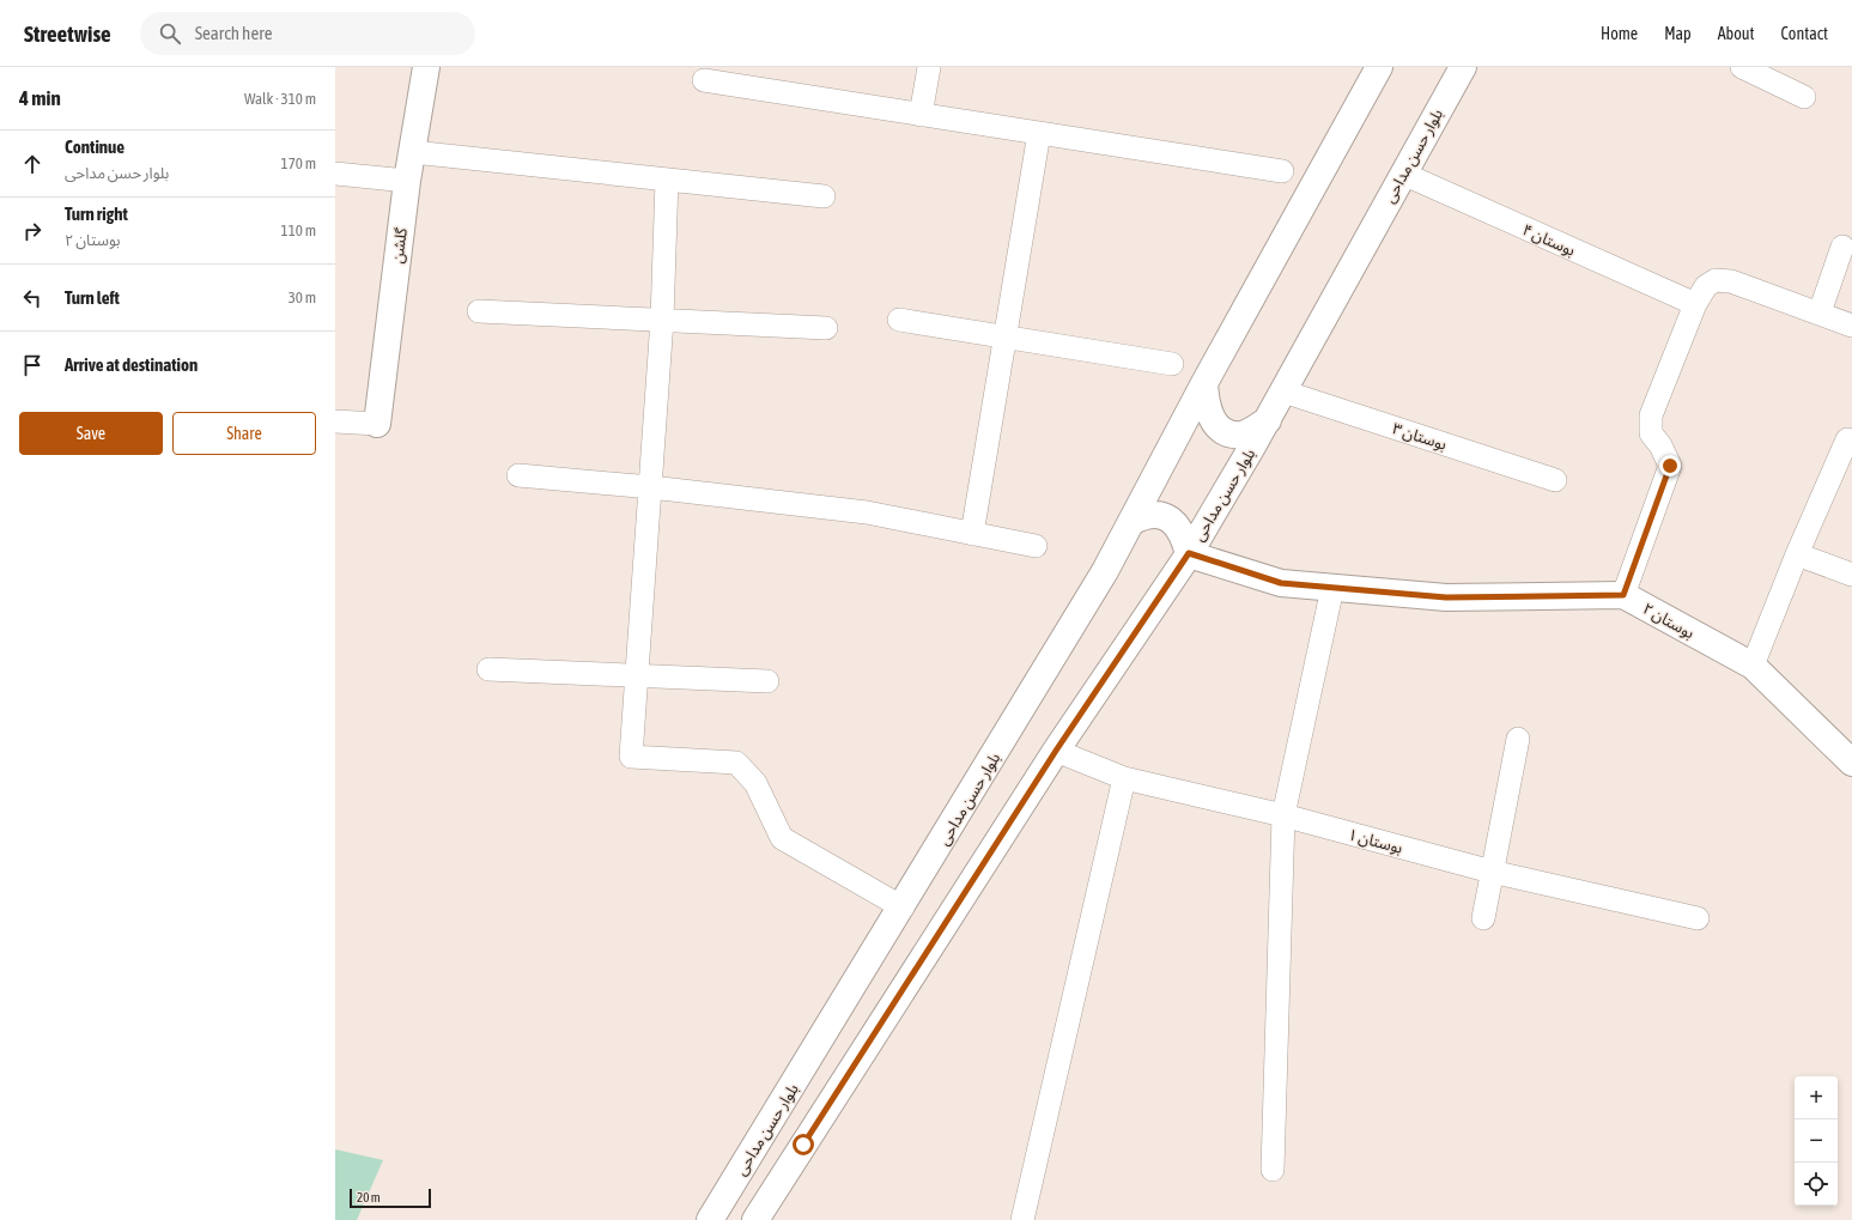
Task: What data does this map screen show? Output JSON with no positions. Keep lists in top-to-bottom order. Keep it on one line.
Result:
{"streets":{"main road":["بلوار حسن مداحی","گلشن","بوستان ۲"],"street":["بوستان ۴","بوستان ۳","بوستان ۱"]},"crossings":[["بلوار حسن مداحی","بوستان ۴"],["بلوار حسن مداحی","بوستان ۳"],["بلوار حسن مداحی","بوستان ۲"],["بلوار حسن مداحی","بوستان ۱"]],"scale_bar":"20 m","page":{"header":"Streetwise","search":"Search here","nav":["Home","Map","About","Contact"],"heading":["4 min","Walk · 310 m"],"list":[["Continue","بلوار حسن مداحی","170 m"],["Turn right","بوستان ۲","110 m"],["Turn left","30 m"],"Arrive at destination"],"buttons":["Save","Share"],"map_buttons":["+","−"],"scale":"20 m"}}
